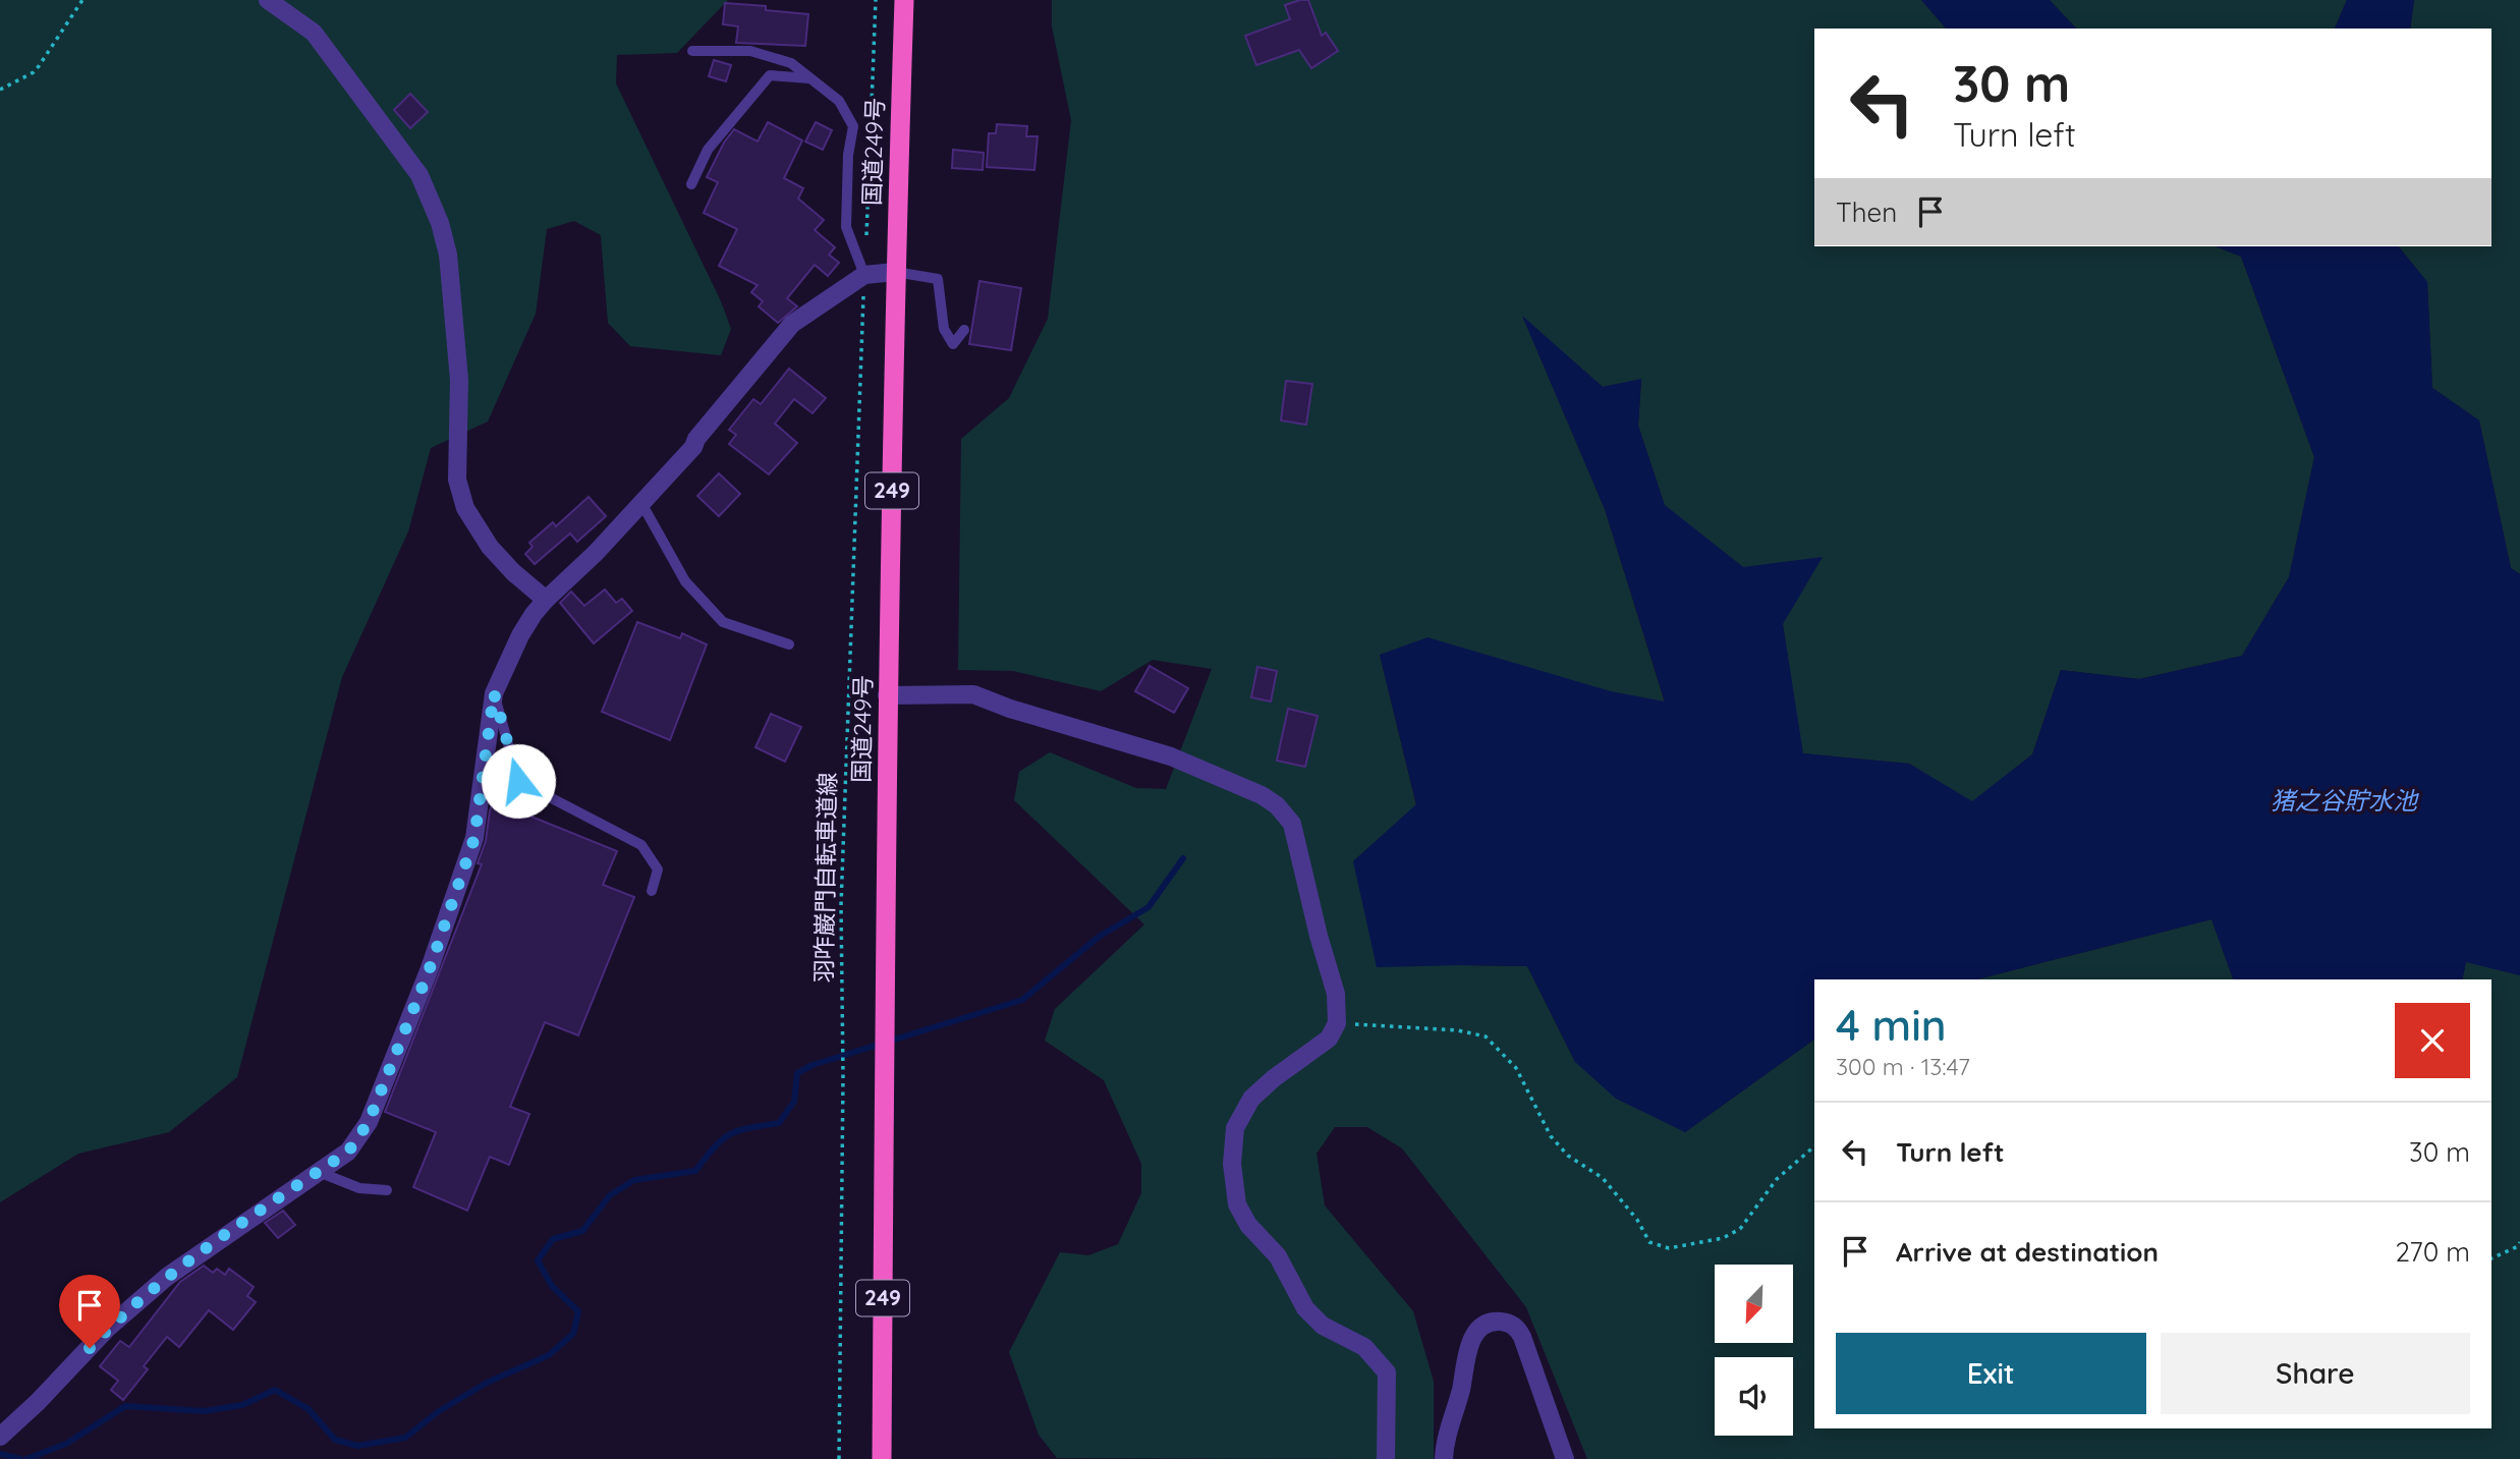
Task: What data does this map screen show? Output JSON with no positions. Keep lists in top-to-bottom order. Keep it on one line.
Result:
{"streets":{"highway":["国道249号","249"],"path":["羽咋巌門自転車道線"]},"water":["猪之谷貯水池"],"north":"bottom left","page":{"turn":["30 m","Turn left"],"then":"Then","heading":["4 min","300 m · 13:47"],"list":[{"name":"Turn left","value":"30 m"},{"name":"Arrive at destination","value":"270 m"}],"buttons":["Exit","Share"]}}
